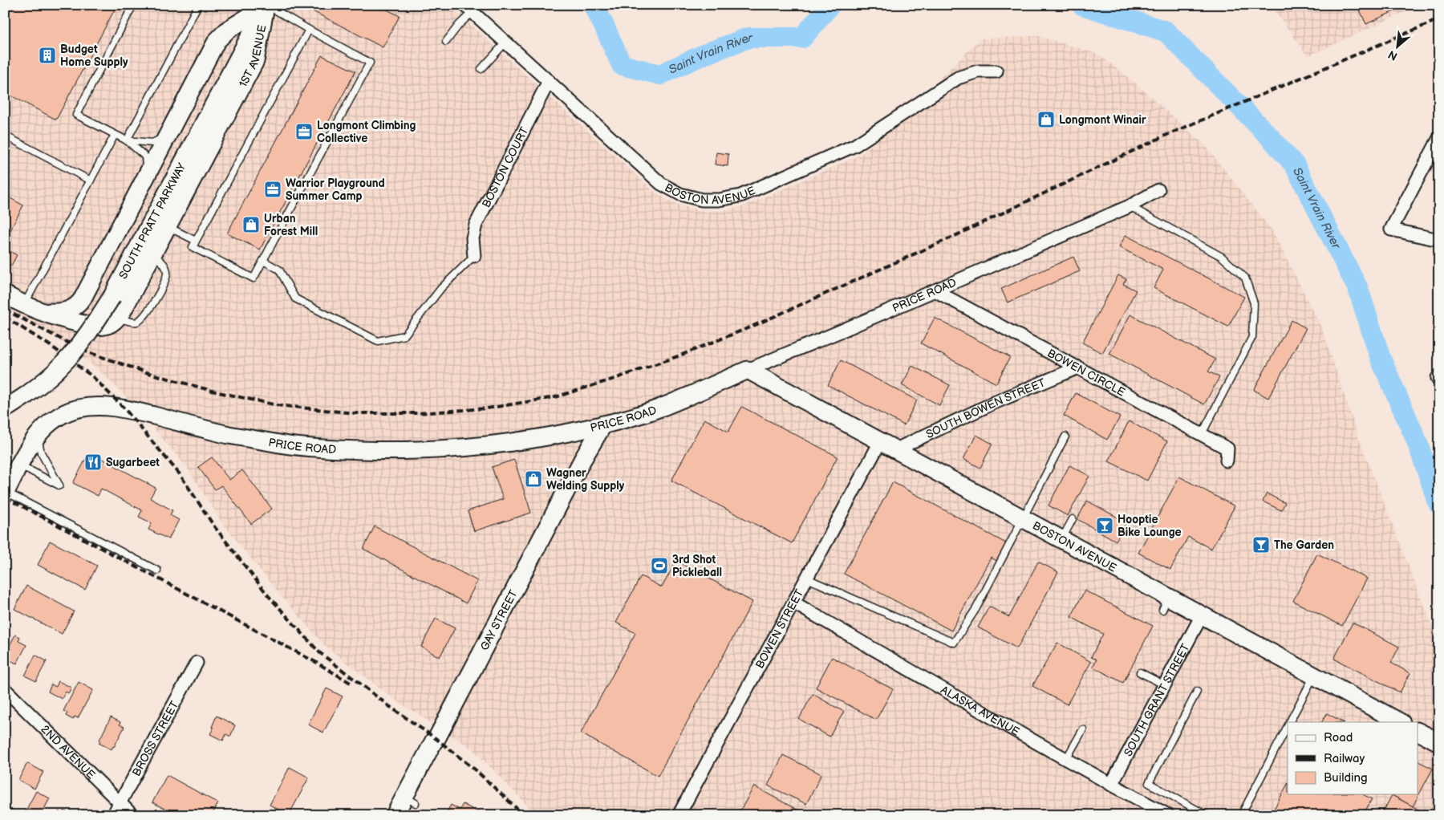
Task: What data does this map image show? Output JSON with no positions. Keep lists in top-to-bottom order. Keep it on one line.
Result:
{"streets":{"street":["1ST AVENUE","BOSTON COURT","BOSTON AVENUE","SOUTH PRATT PARKWAY","PRICE ROAD","BOWEN CIRCLE","SOUTH BOWEN STREET","GAY STREET","BOWEN STREET","SOUTH GRANT STREET","ALASKA AVENUE","BROSS STREET","2ND AVENUE"]},"crossings":[["1ST AVENUE","SOUTH PRATT PARKWAY"],["BOSTON COURT","BOSTON AVENUE"],["BOSTON AVENUE","PRICE ROAD"],["BOSTON AVENUE","SOUTH BOWEN STREET"],["BOSTON AVENUE","BOWEN STREET"],["BOSTON AVENUE","SOUTH GRANT STREET"],["PRICE ROAD","BOWEN CIRCLE"],["PRICE ROAD","GAY STREET"],["BOWEN CIRCLE","SOUTH BOWEN STREET"],["SOUTH BOWEN STREET","BOWEN STREET"],["BOWEN STREET","ALASKA AVENUE"],["SOUTH GRANT STREET","ALASKA AVENUE"],["BROSS STREET","2ND AVENUE"]],"water":["Saint Vrain River"],"places":{"building":["Budget Home Supply"],"shop":["Longmont Winair","Urban Forest Mill","Wagner Welding Supply"],"office":["Longmont Climbing Collective","Warrior Playground Summer Camp"],"restaurant":["Sugarbeet"],"bar":["Hooptie Bike Lounge","The Garden"],"sports":["3rd Shot Pickleball"]},"legend":["Road","Railway","Building"],"north":"bottom left"}
